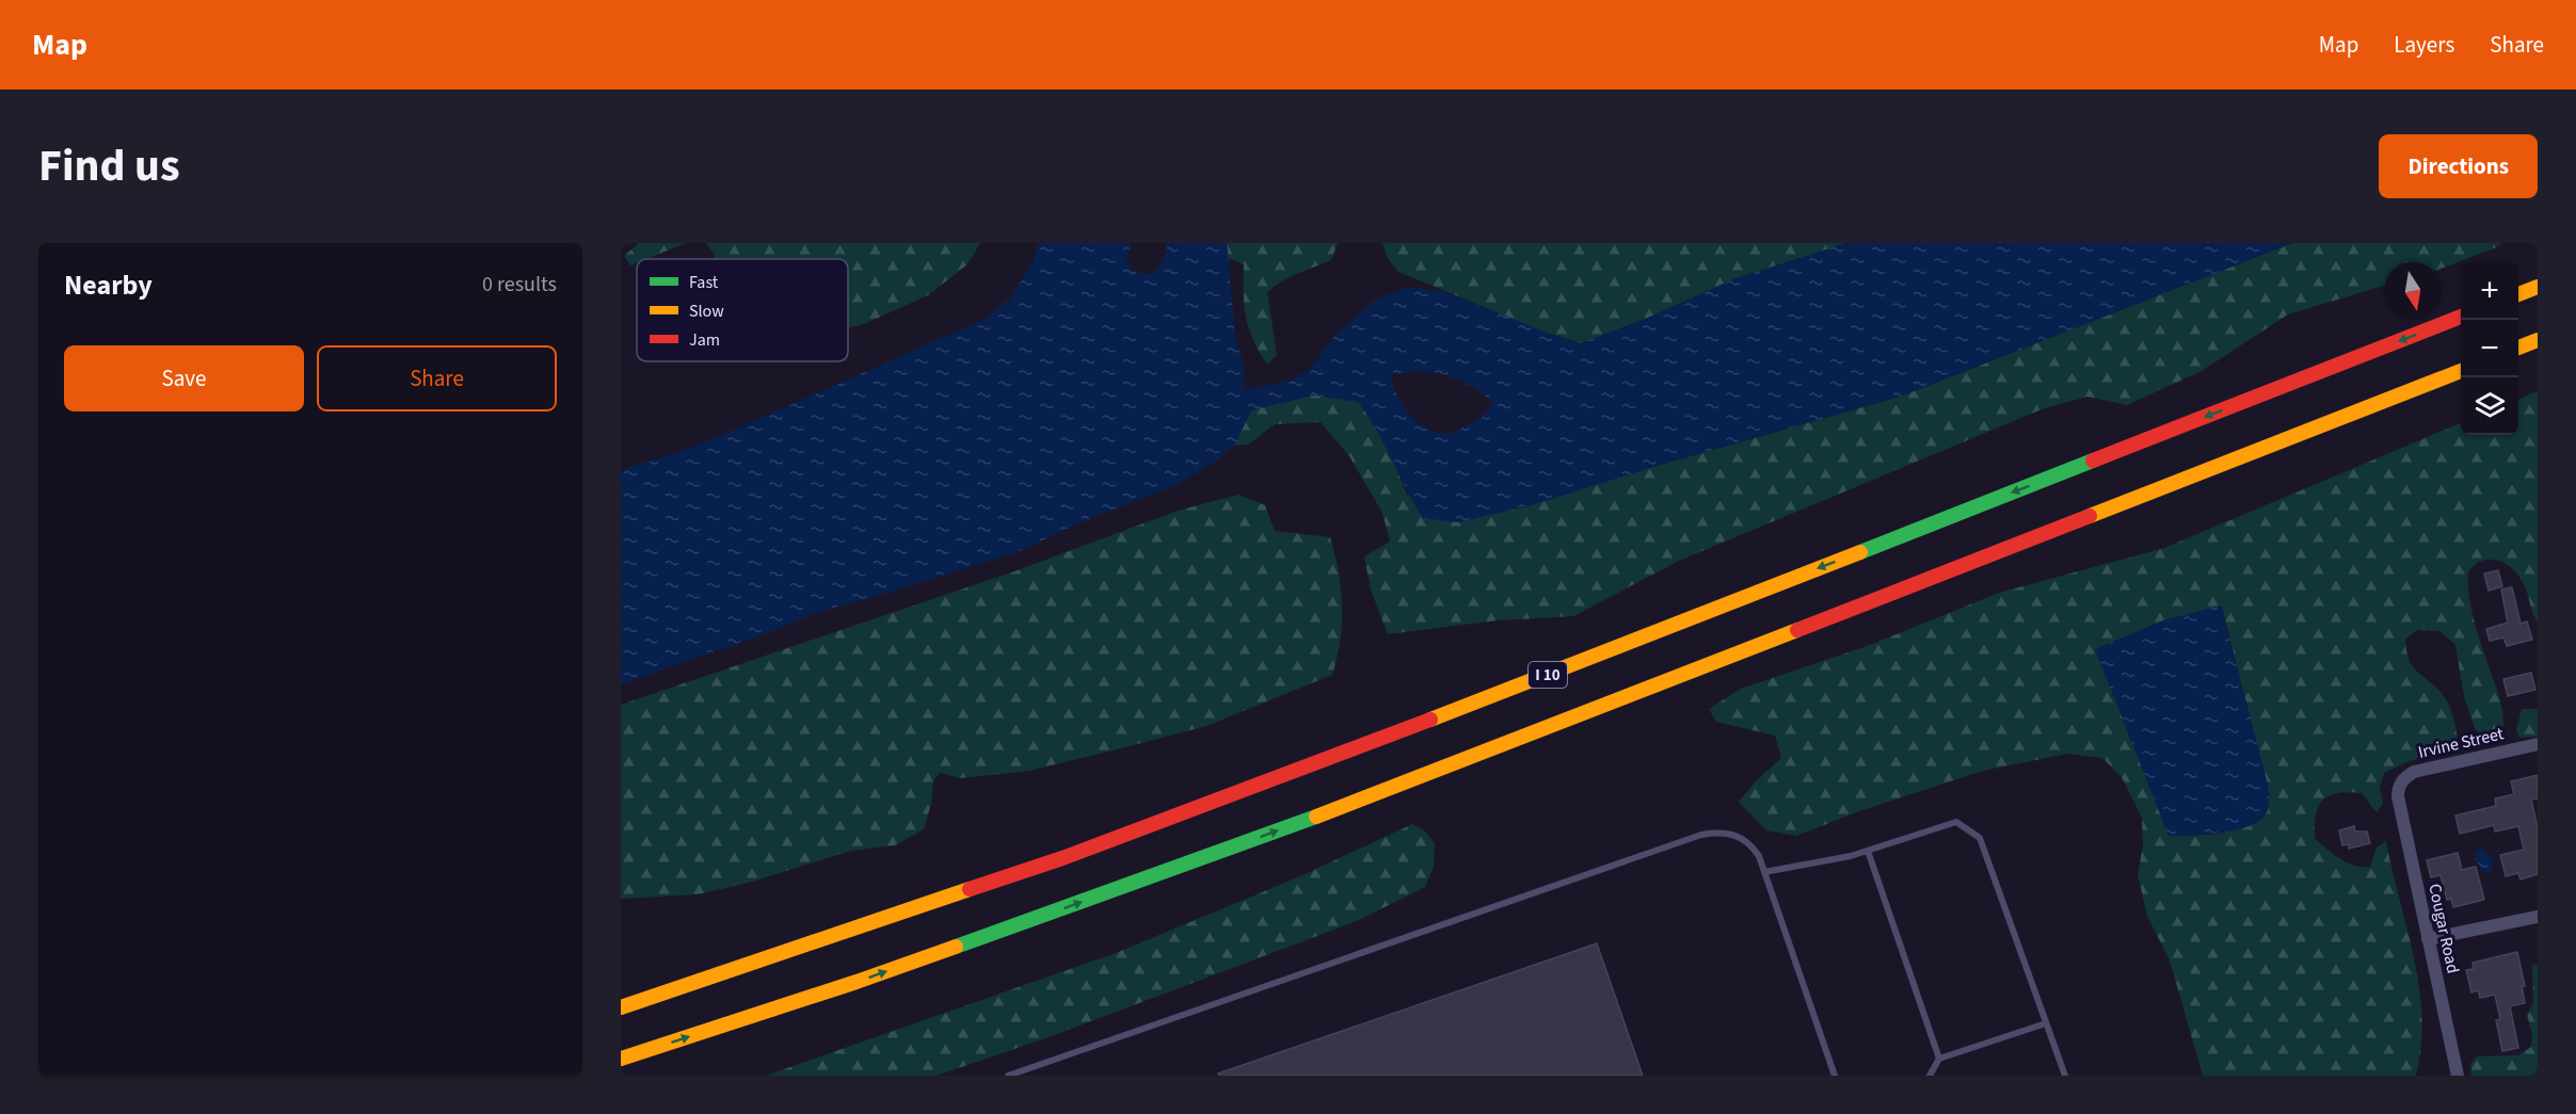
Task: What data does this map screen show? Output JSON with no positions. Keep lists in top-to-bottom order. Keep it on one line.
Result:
{"streets":{"highway":["I 10"],"street":["Irvine Street","Cougar Road"]},"crossings":[["Irvine Street","Cougar Road"]],"legend":["Fast","Slow","Jam"],"north":"bottom","page":{"header":"Map","nav":["Map","Layers","Share"],"title":"Find us","buttons":["Directions",["Save","Share"]],"heading":["Nearby","0 results"],"map_buttons":["+","−"]}}
